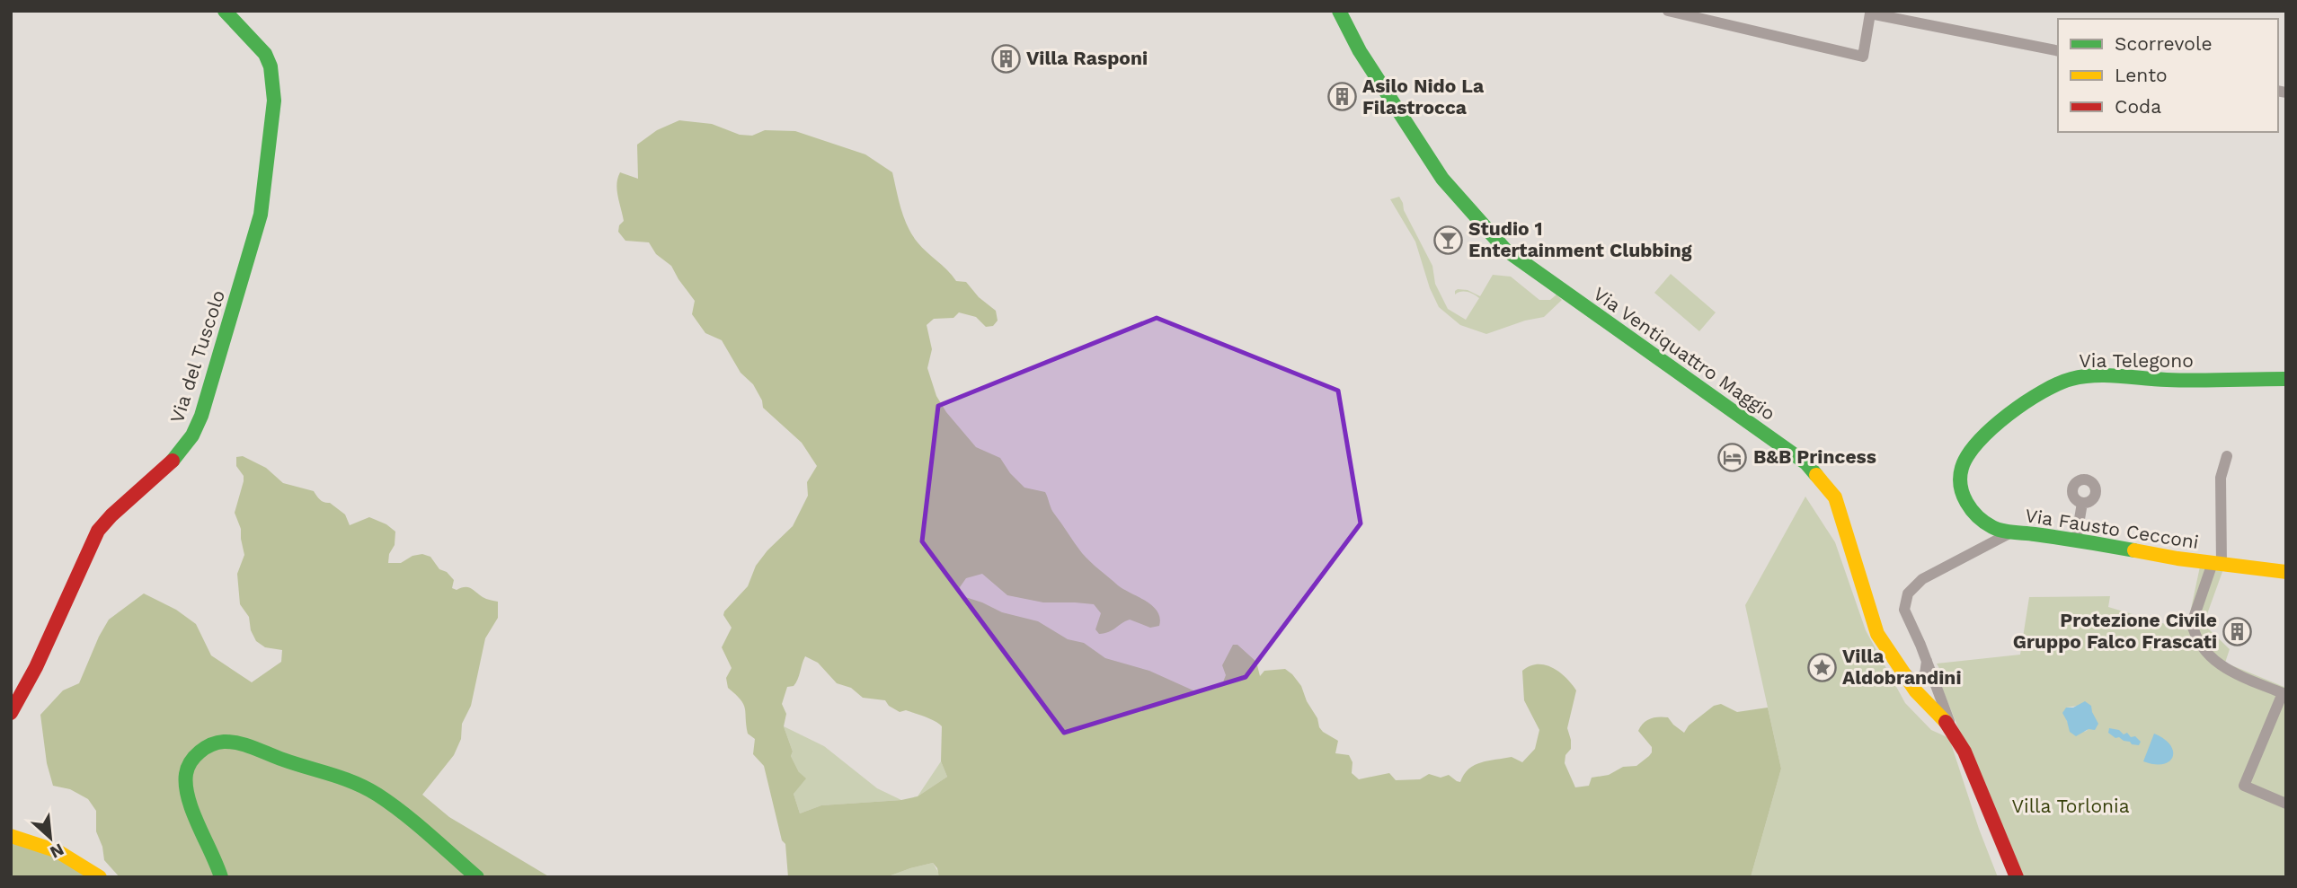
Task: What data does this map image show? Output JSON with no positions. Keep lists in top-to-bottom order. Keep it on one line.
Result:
{"streets":{"street":["Via Ventiquattro Maggio","Via del Tuscolo","Via Telegono","Via Fausto Cecconi"]},"crossings":[["Via Ventiquattro Maggio","Via Fausto Cecconi"],["Via Telegono","Via Fausto Cecconi"]],"parks":["Villa Torlonia"],"places":{"building":["Villa Rasponi","Asilo Nido La Filastrocca","Protezione Civile Gruppo Falco Frascati"],"bar":["Studio 1 Entertainment Clubbing"],"hotel":["B&B Princess"],"place":["Villa Aldobrandini"]},"legend":["Scorrevole","Lento","Coda"],"north":"bottom right"}
